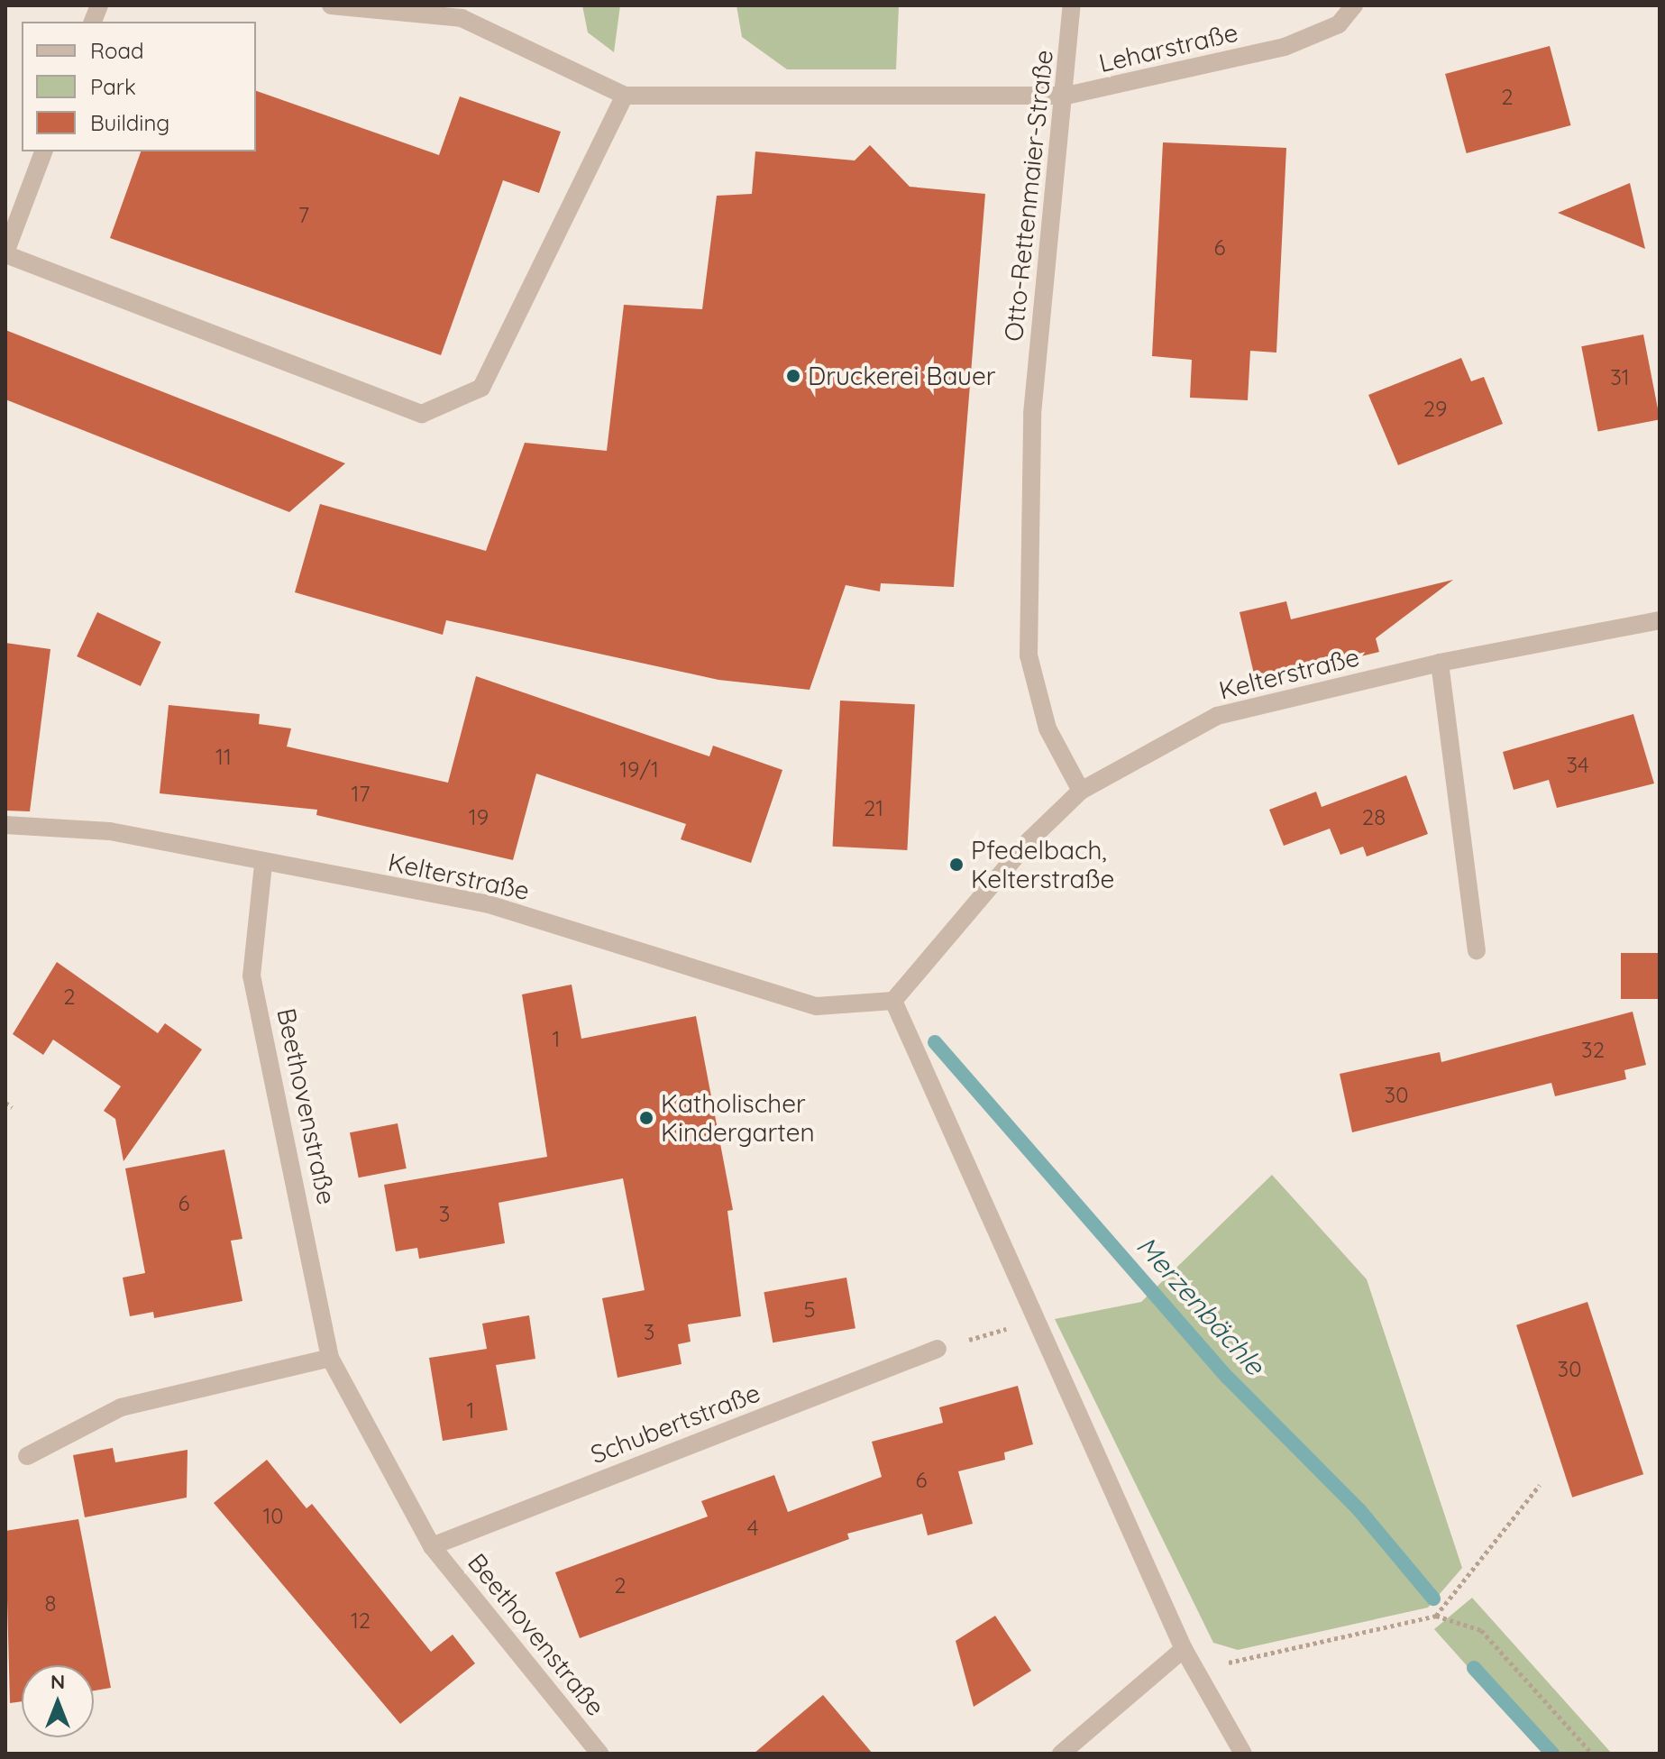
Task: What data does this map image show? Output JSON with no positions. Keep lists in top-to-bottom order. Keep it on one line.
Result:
{"streets":{"street":["Leharstraße","Otto-Rettenmaier-Straße","Kelterstraße","Beethovenstraße","Schubertstraße"]},"crossings":[["Leharstraße","Otto-Rettenmaier-Straße"],["Otto-Rettenmaier-Straße","Kelterstraße"],["Kelterstraße","Beethovenstraße"],["Beethovenstraße","Schubertstraße"]],"water":["Merzenbächle"],"places":["Druckerei Bauer","Pfedelbach, Kelterstraße","Katholischer Kindergarten"],"house_numbers":["2","7","6","31","29","11","34","19/1","17","21","19","28","2","1","32","30","6","3","5","3","30","1","6","10","4","2","8","12"],"legend":["Road","Park","Building"],"north":"top"}
